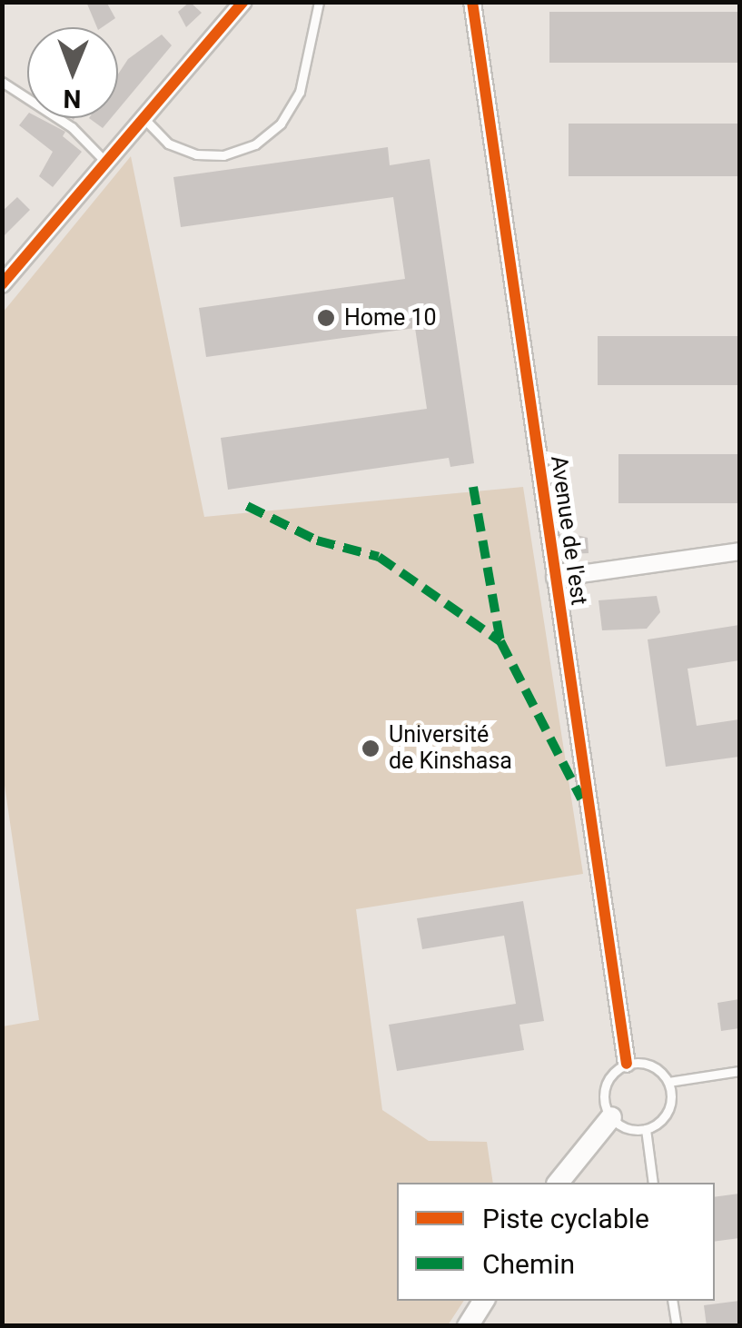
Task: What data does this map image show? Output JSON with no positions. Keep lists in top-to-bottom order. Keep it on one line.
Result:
{"streets":{"street":["Avenue de l'est"]},"places":["Home 10","Université de Kinshasa"],"legend":["Piste cyclable","Chemin"],"north":"bottom"}
